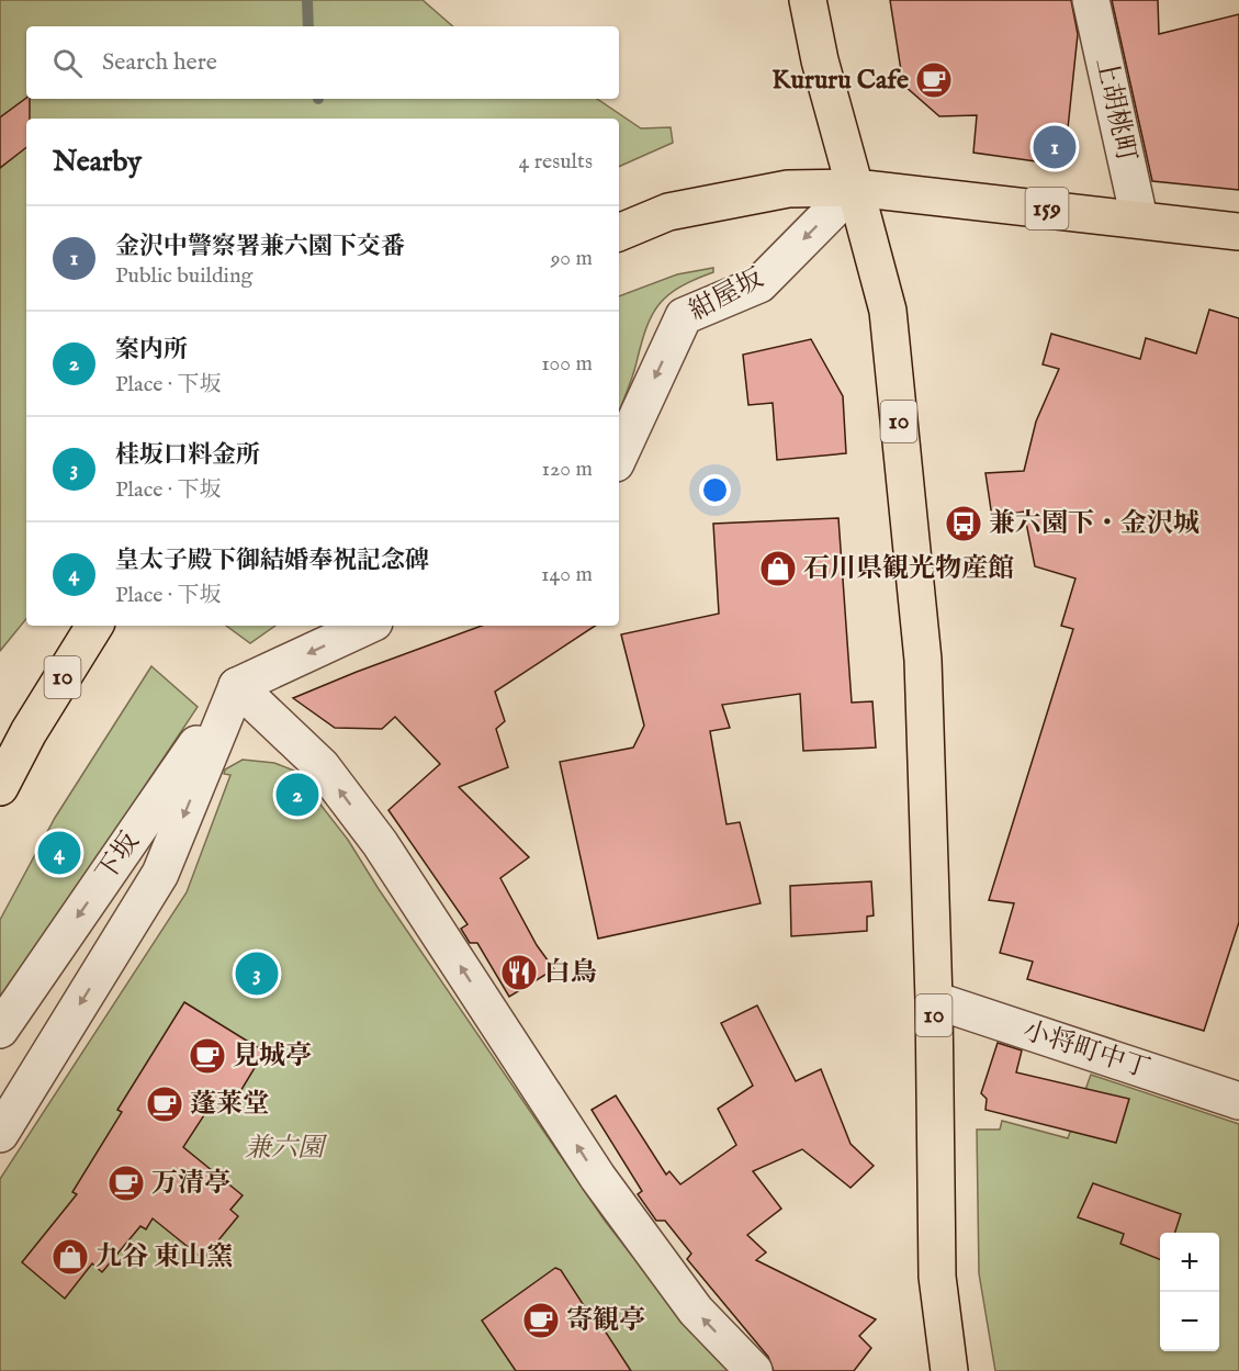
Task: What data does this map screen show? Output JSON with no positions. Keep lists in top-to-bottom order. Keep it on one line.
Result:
{"streets":{"main road":["159","10"],"street":["上胡桃町","紺屋坂","下坂","小将町中丁"]},"crossings":[["上胡桃町","159"],["159","紺屋坂"],["159","10"],["紺屋坂","10"],["10","小将町中丁"]],"one_way":["紺屋坂"],"parks":["兼六園"],"places":{"cafe":["Kururu Cafe","見城亭","蓬莱堂","万清亭","寄観亭"],"bus stop":["兼六園下・金沢城"],"shop":["石川県観光物産館","九谷 東山窯"],"restaurant":["白鳥"]},"page":{"search":"Search here","heading":["Nearby","4 results"],"pins":["1","2","4","3"],"list":[{"mark":"1","name":"金沢中警察署兼六園下交番","note":"Public building","value":"90 m"},{"mark":"2","name":"案内所","note":"Place · 下坂","value":"100 m"},{"mark":"3","name":"桂坂口料金所","note":"Place · 下坂","value":"120 m"},{"mark":"4","name":"皇太子殿下御結婚奉祝記念碑","note":"Place · 下坂","value":"140 m"}],"map_buttons":["+","−"]}}
